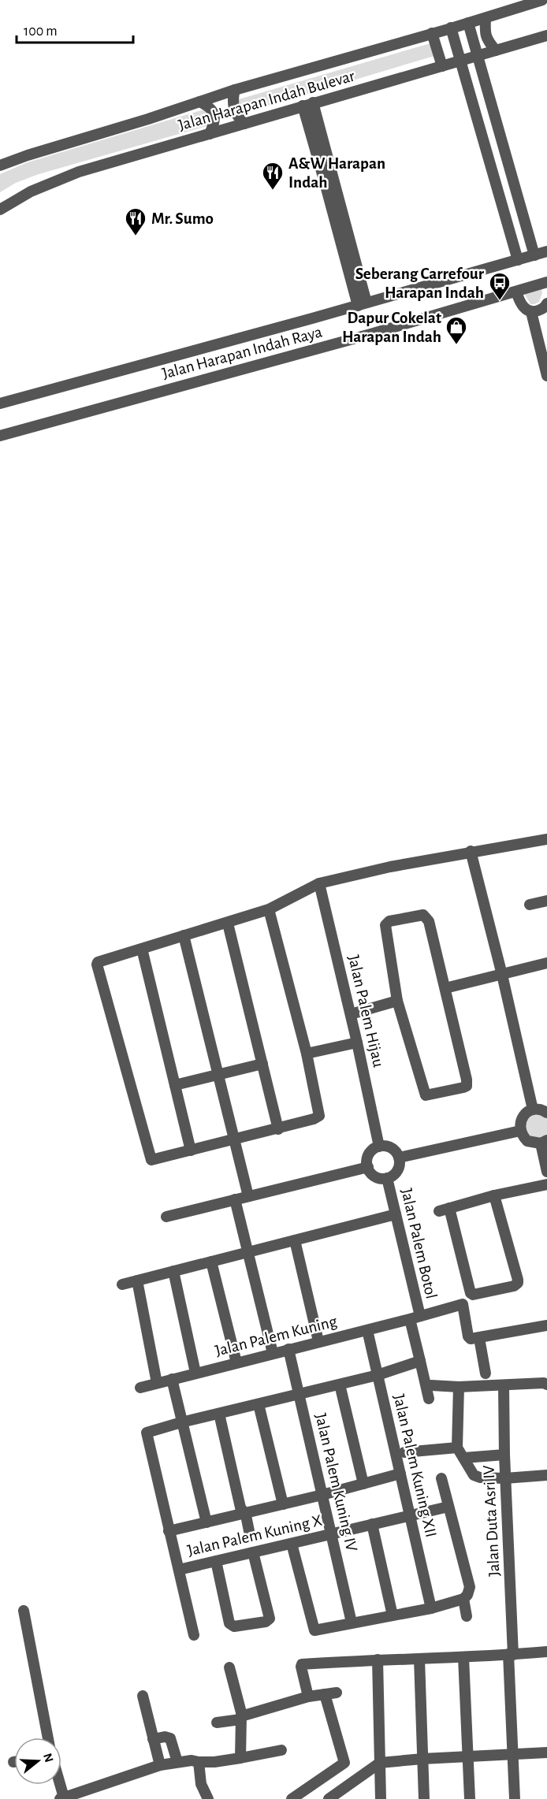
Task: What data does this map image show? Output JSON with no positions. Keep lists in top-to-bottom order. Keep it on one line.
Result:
{"streets":{"street":["Jalan Harapan Indah Bulevar","Jalan Harapan Indah Raya","Jalan Palem Hijau","Jalan Palem Botol","Jalan Palem Kuning","Jalan Palem Kuning XII","Jalan Palem Kuning IV","Jalan Duta Asri IV","Jalan Palem Kuning X"]},"crossings":[["Jalan Palem Hijau","Jalan Palem Botol"],["Jalan Palem Botol","Jalan Palem Kuning"],["Jalan Palem Kuning","Jalan Palem Kuning XII"],["Jalan Palem Kuning","Jalan Palem Kuning IV"],["Jalan Palem Kuning XII","Jalan Palem Kuning X"],["Jalan Palem Kuning IV","Jalan Palem Kuning X"]],"places":{"restaurant":["A&W Harapan Indah","Mr. Sumo"],"bus stop":["Seberang Carrefour Harapan Indah"],"shop":["Dapur Cokelat Harapan Indah"]},"scale_bar":"100 m","north":"right"}
